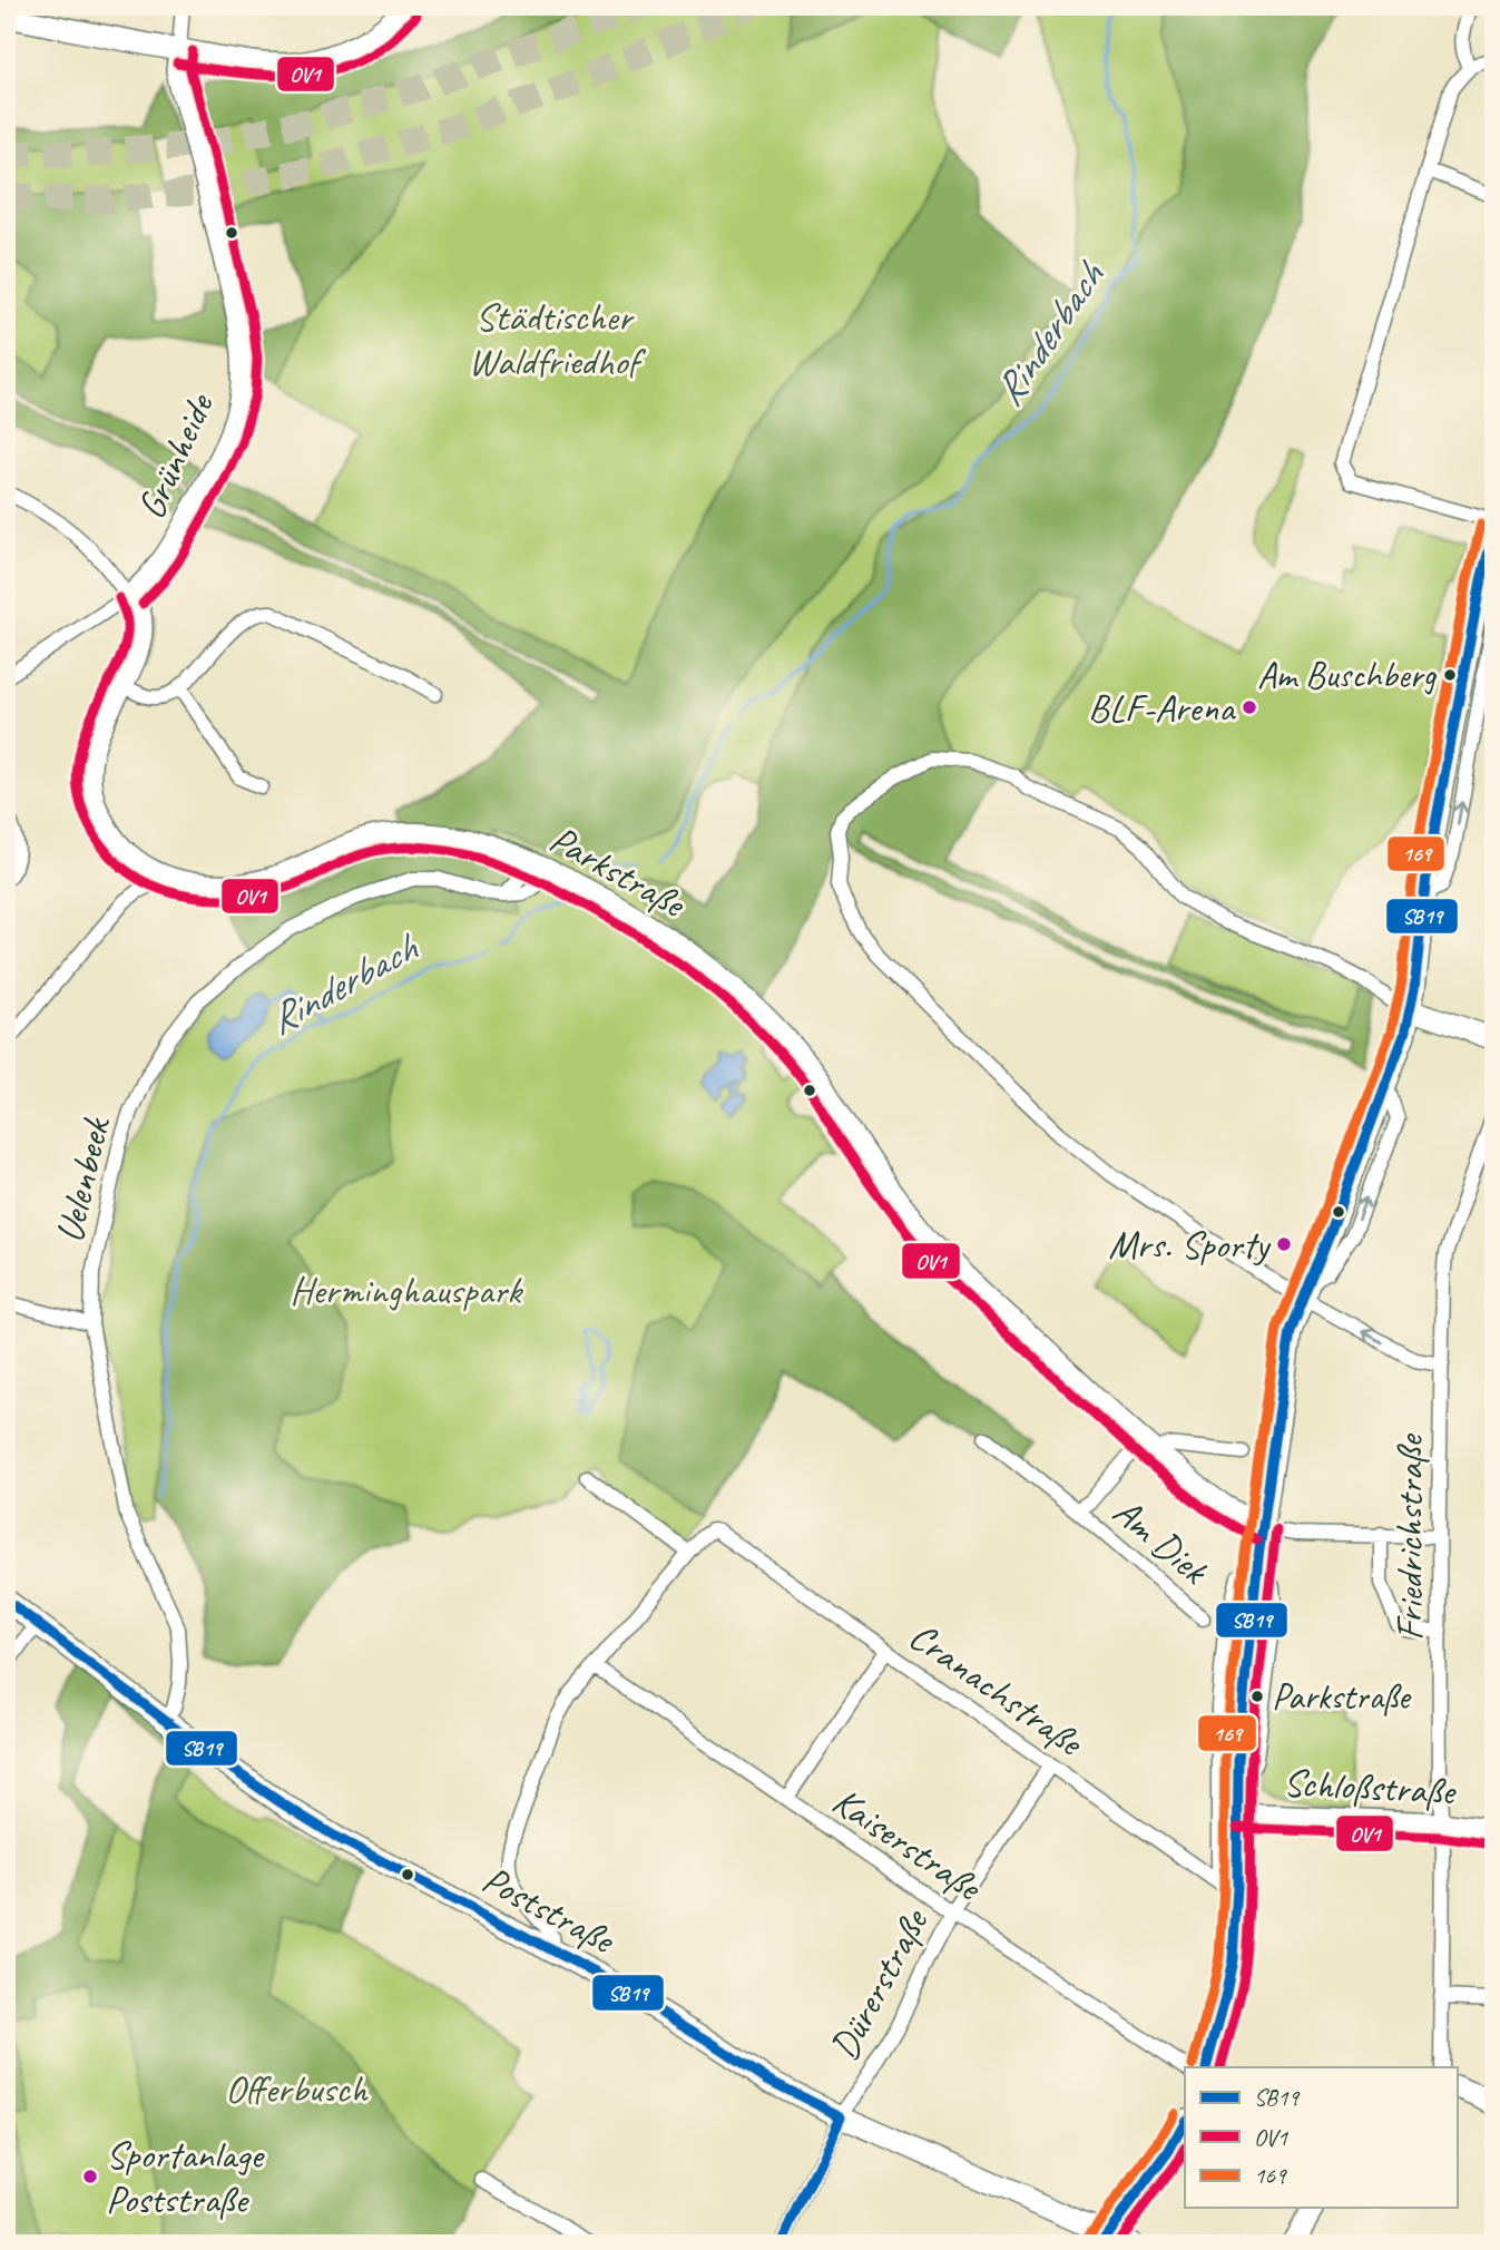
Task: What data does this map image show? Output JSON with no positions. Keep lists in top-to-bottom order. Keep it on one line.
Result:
{"streets":{"street":["Grünheide","Parkstraße","Uelenbeek","Friedrichstraße","Am Diek","Cranachstraße","Schloßstraße","Kaiserstraße","Poststraße","Dürerstraße"]},"crossings":[["Grünheide","Parkstraße"],["Parkstraße","Uelenbeek"],["Parkstraße","Am Diek"],["Uelenbeek","Poststraße"],["Friedrichstraße","Schloßstraße"],["Cranachstraße","Dürerstraße"],["Kaiserstraße","Dürerstraße"],["Poststraße","Dürerstraße"]],"water":["Rinderbach"],"parks":["Städtischer Waldfriedhof","Herminghauspark","Offerbusch"],"places":["Am Buschberg","BLF-Arena","Mrs. Sporty","Parkstraße","Sportanlage Poststraße"],"lines":["transit line OV1","transit line 169","transit line SB19"],"legend":["SB19","OV1","169"]}
